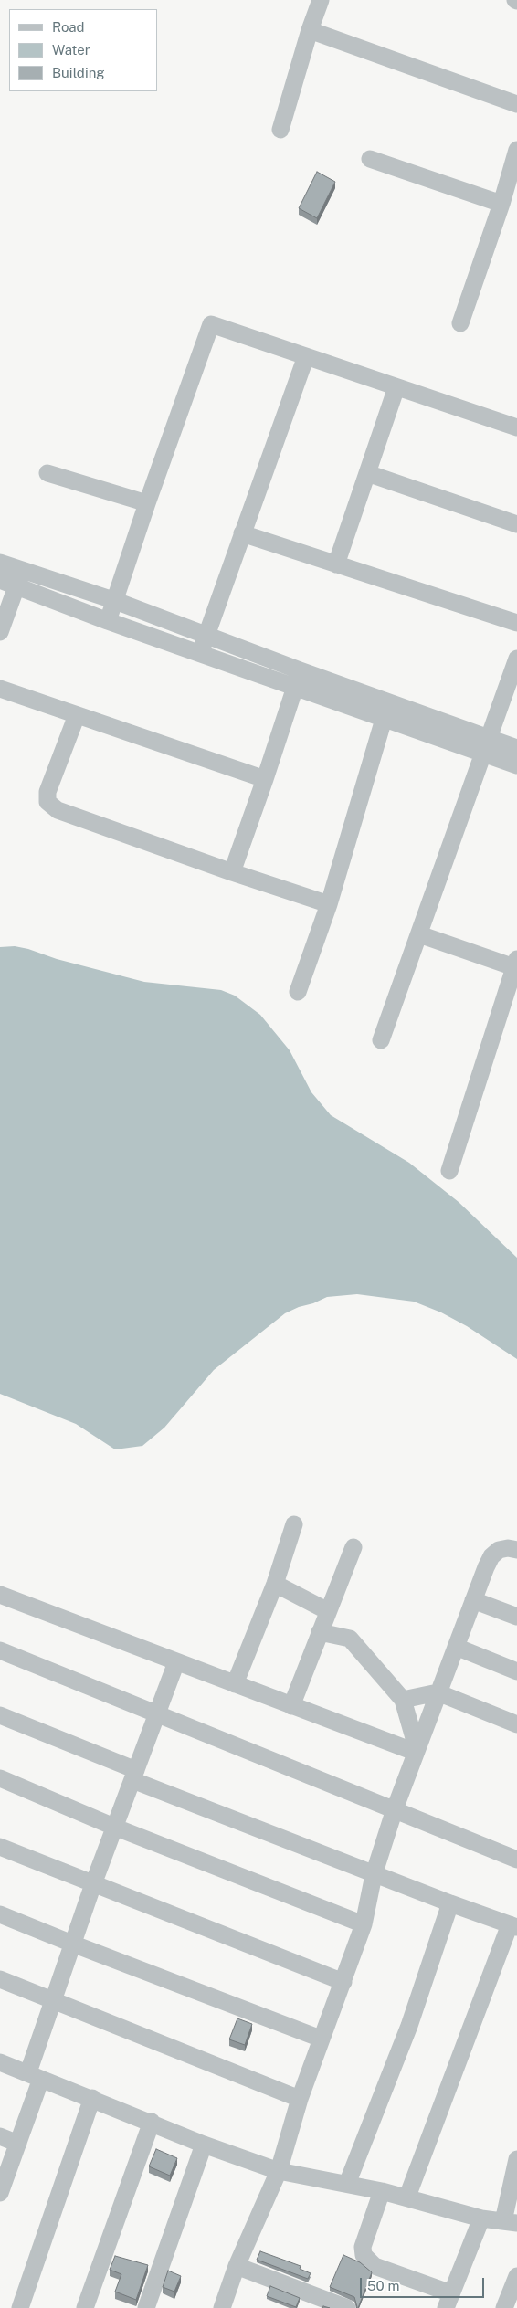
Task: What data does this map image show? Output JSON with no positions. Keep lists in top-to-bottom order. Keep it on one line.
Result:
{"legend":["Road","Water","Building"],"scale_bar":"50 m"}
